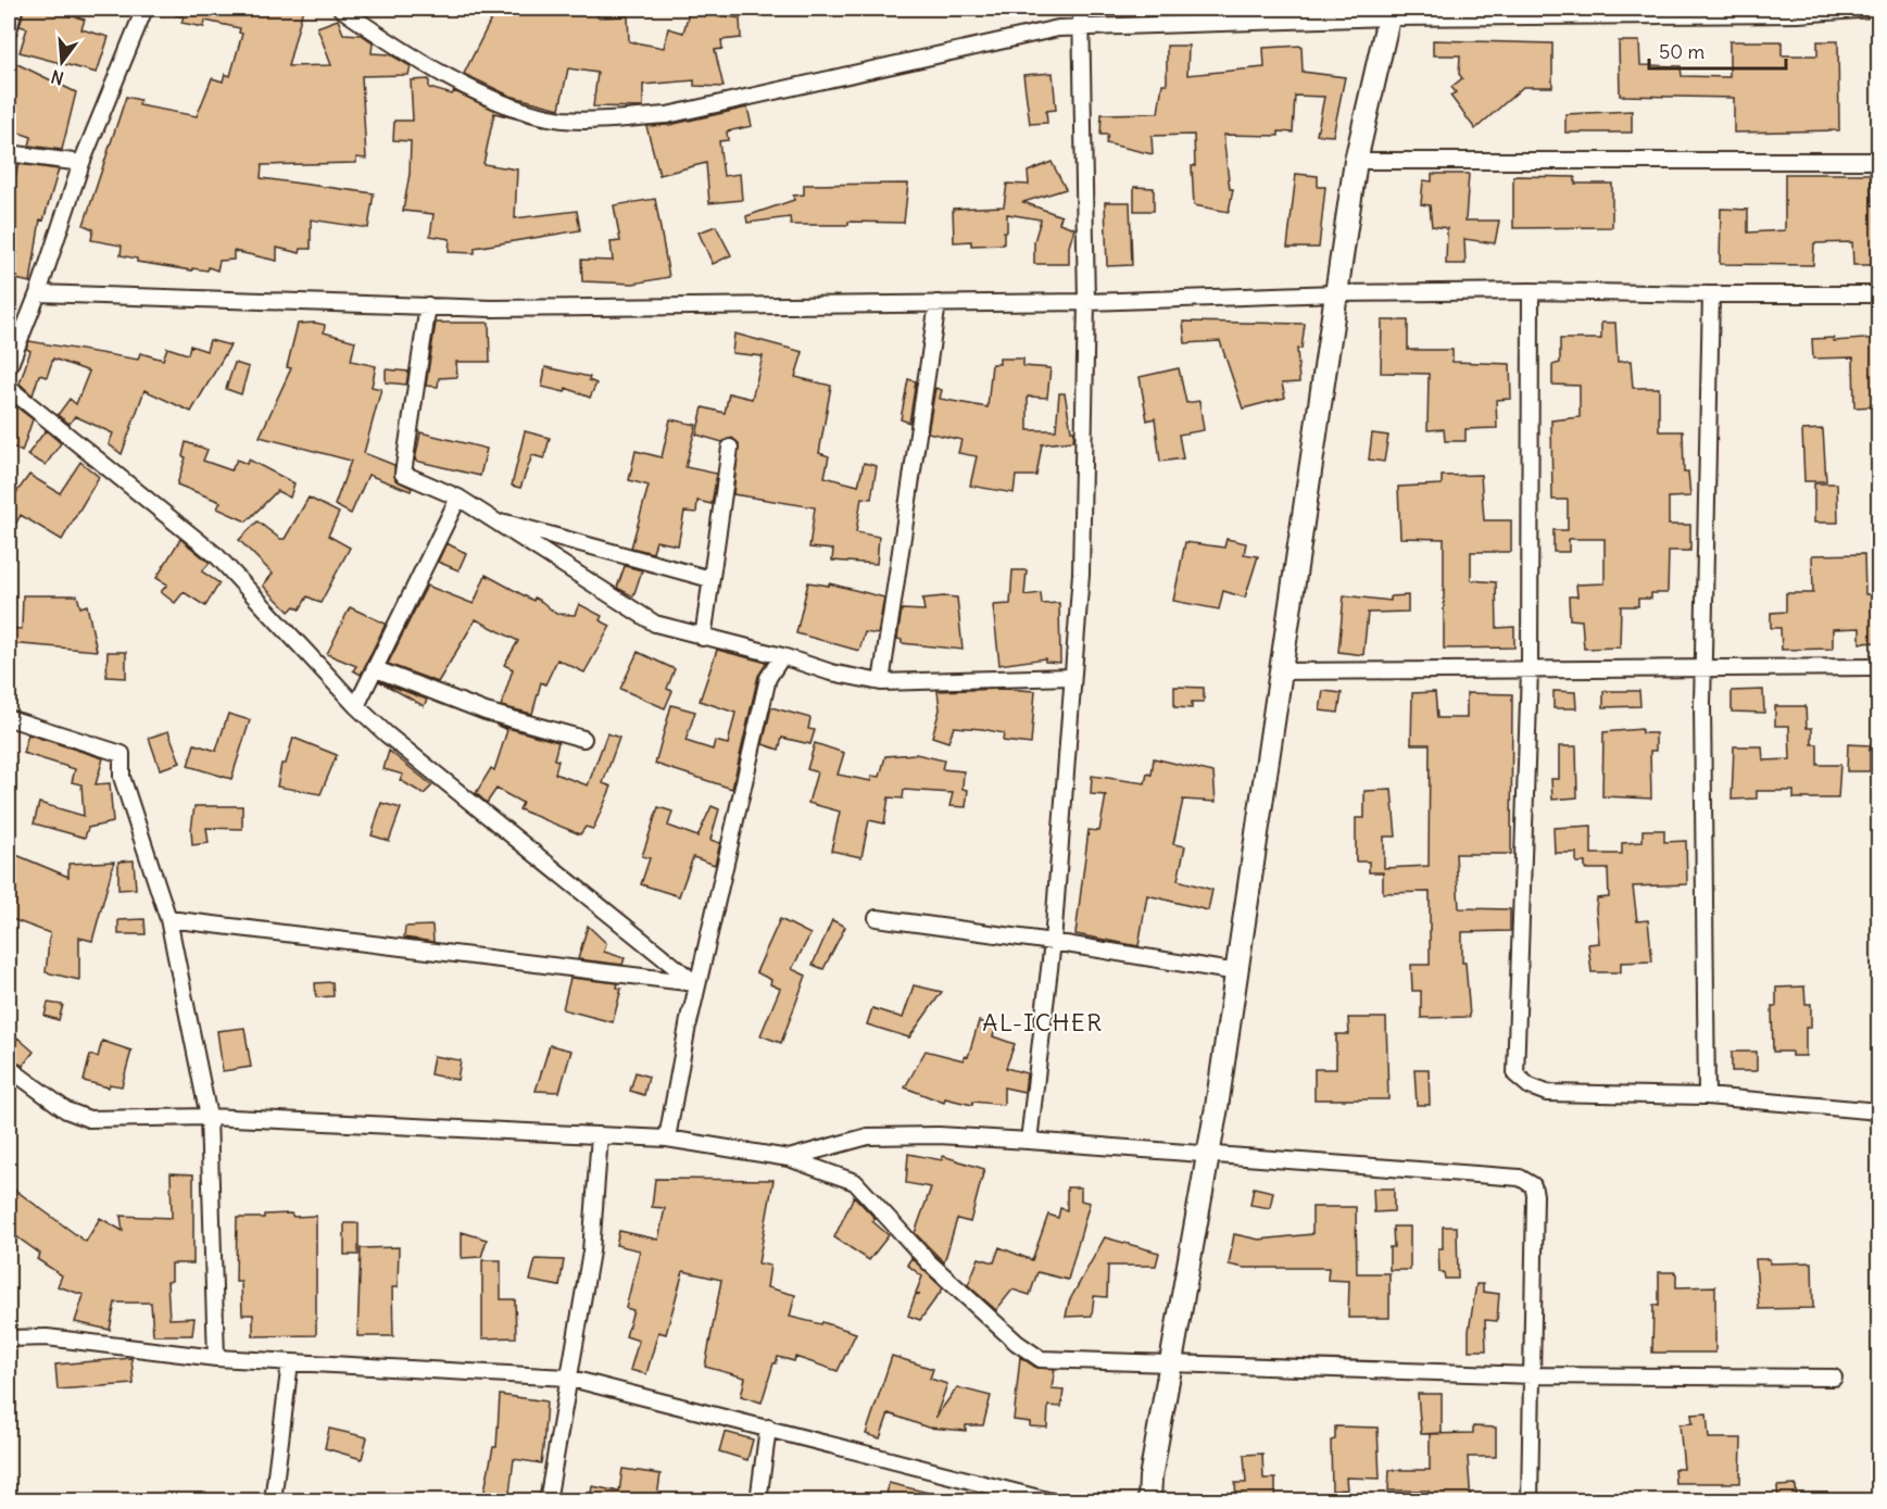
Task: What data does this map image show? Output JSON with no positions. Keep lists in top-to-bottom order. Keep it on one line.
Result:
{"districts":["AL-ICHER"],"scale_bar":"50 m","north":"bottom"}
